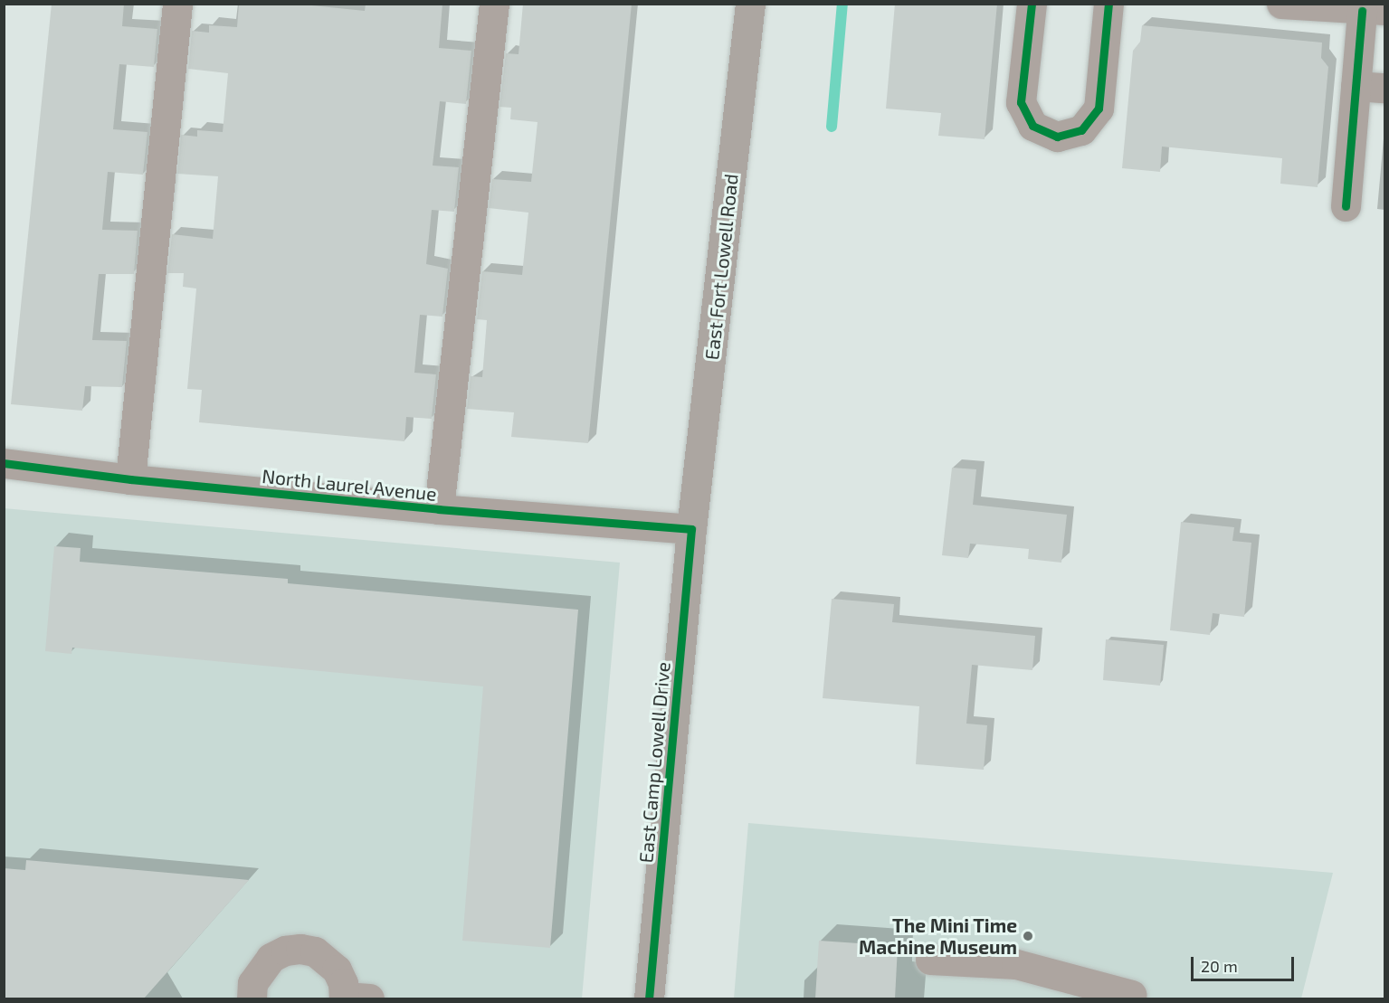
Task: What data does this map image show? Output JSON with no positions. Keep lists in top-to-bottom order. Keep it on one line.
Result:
{"streets":{"main road":["East Fort Lowell Road","East Camp Lowell Drive"],"street":["North Laurel Avenue"]},"crossings":[["East Fort Lowell Road","North Laurel Avenue"],["East Fort Lowell Road","East Camp Lowell Drive"],["North Laurel Avenue","East Camp Lowell Drive"]],"places":["The Mini Time Machine Museum"],"scale_bar":"20 m"}
